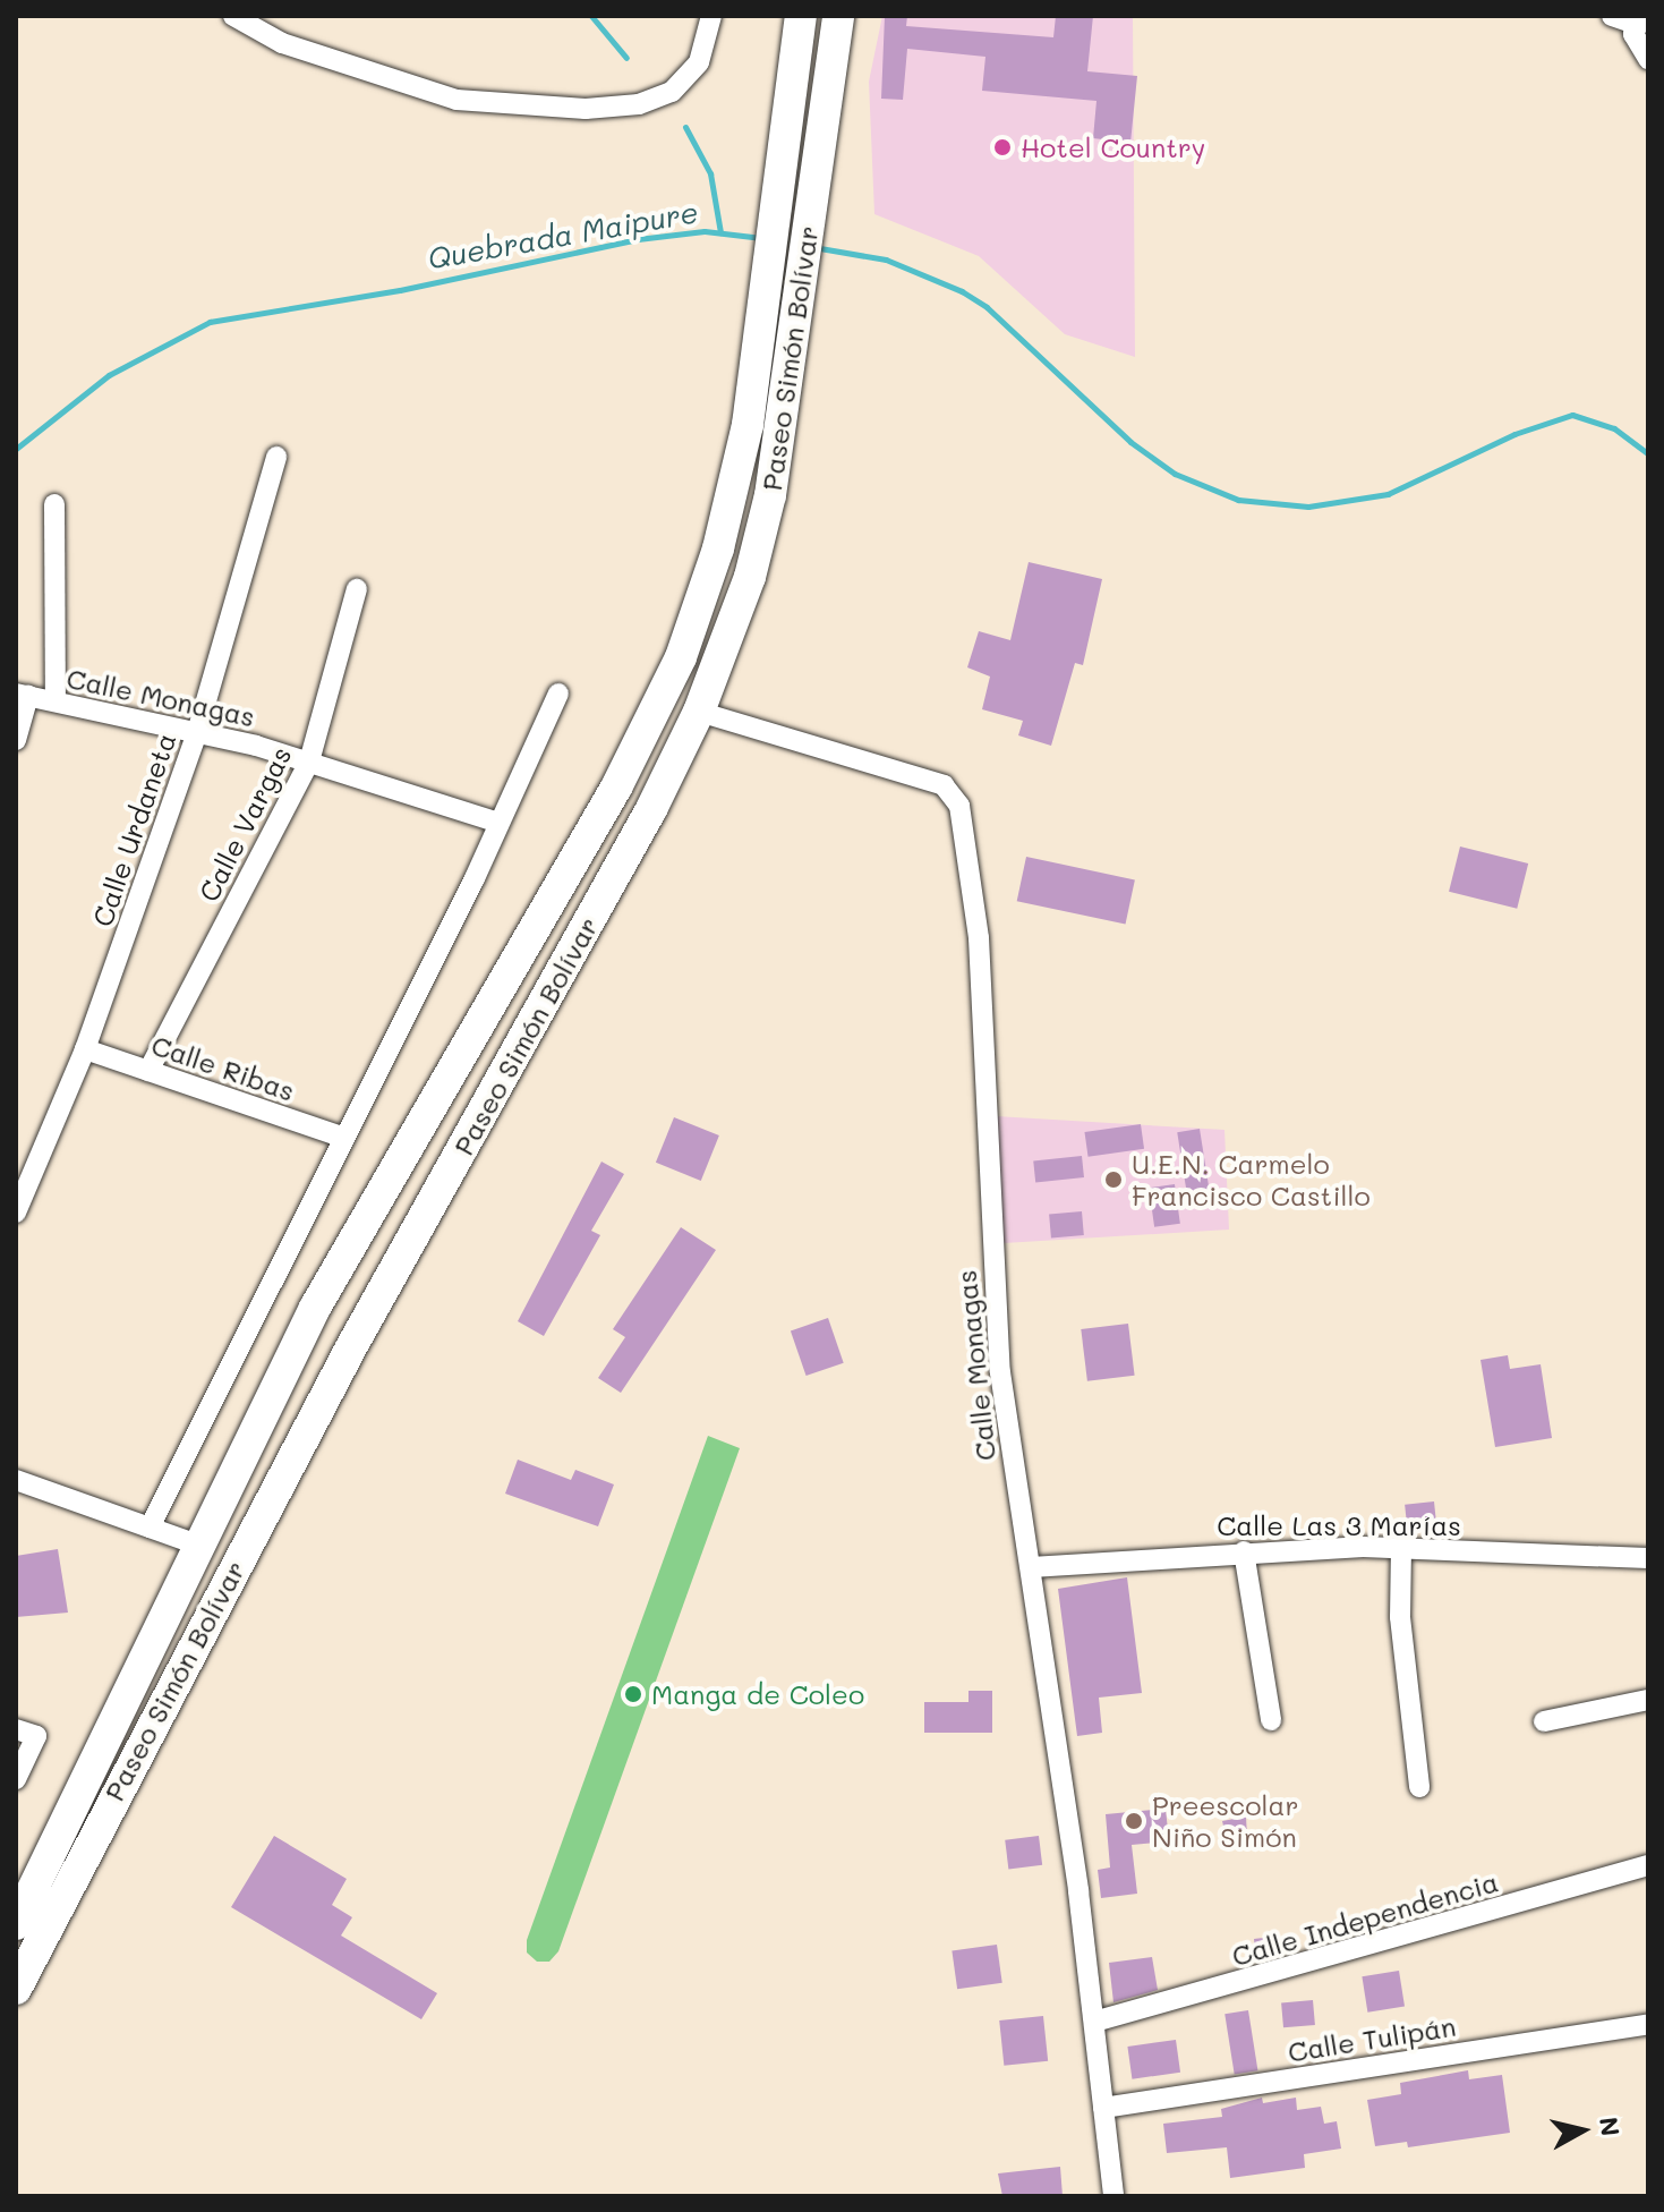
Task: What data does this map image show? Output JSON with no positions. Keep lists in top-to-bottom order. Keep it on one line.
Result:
{"streets":{"main road":["Paseo Simón Bolívar"],"street":["Calle Monagas","Calle Vargas","Calle Urdaneta","Calle Ribas","Calle Las 3 Marías","Calle Independencia","Calle Tulipán"]},"crossings":[["Paseo Simón Bolívar","Calle Monagas"],["Calle Monagas","Calle Vargas"],["Calle Monagas","Calle Urdaneta"],["Calle Monagas","Calle Las 3 Marías"],["Calle Monagas","Calle Independencia"],["Calle Monagas","Calle Tulipán"],["Calle Vargas","Calle Ribas"],["Calle Urdaneta","Calle Ribas"]],"water":["Quebrada Maipure"],"places":["Hotel Country","U.E.N. Carmelo Francisco Castillo","Manga de Coleo","Preescolar Niño Simón"],"north":"right"}
